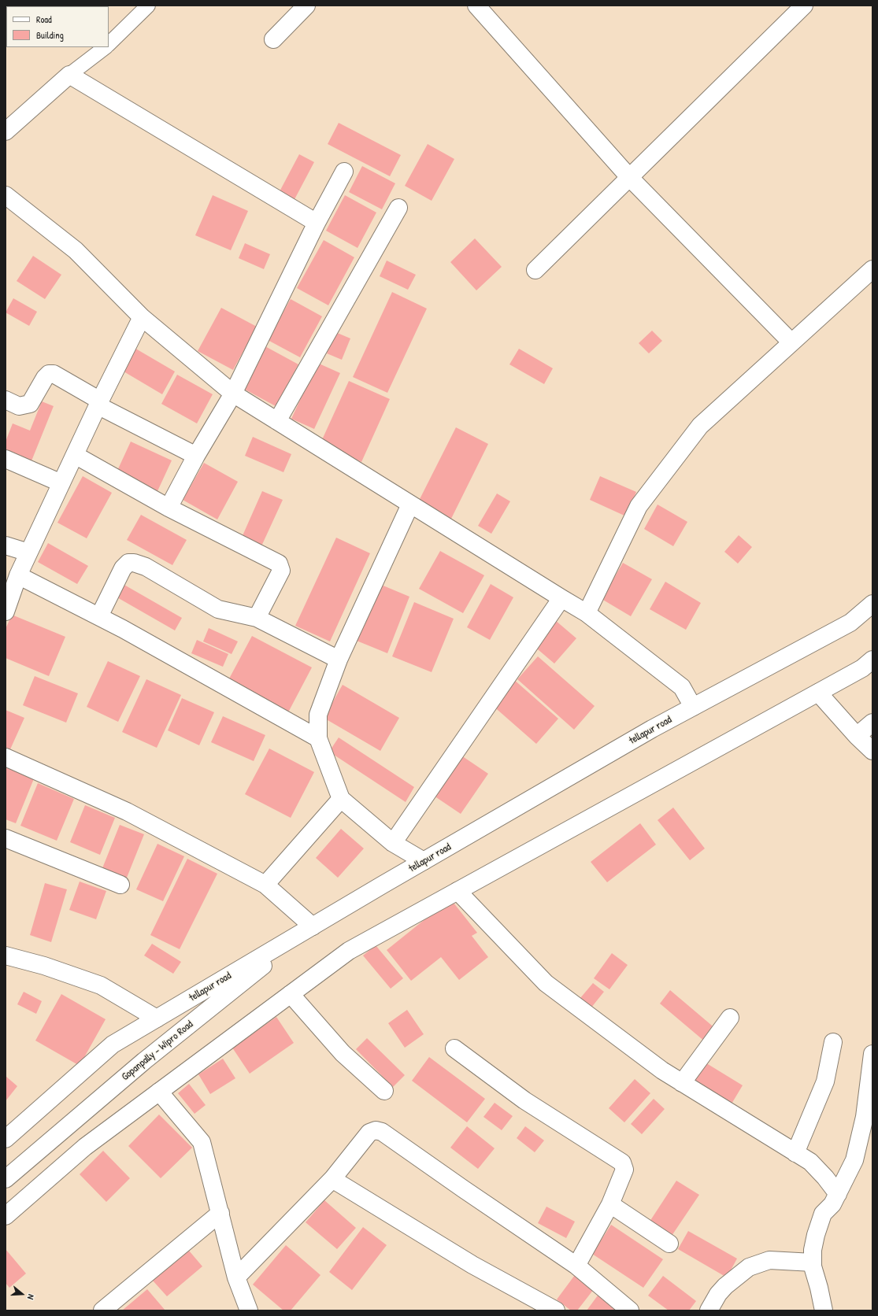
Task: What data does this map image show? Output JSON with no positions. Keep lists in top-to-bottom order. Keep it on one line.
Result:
{"streets":{"street":["tellapur road","Gopanpally - Wipro Road"]},"crossings":[["tellapur road","Gopanpally - Wipro Road"]],"legend":["Road","Building"],"north":"right"}
